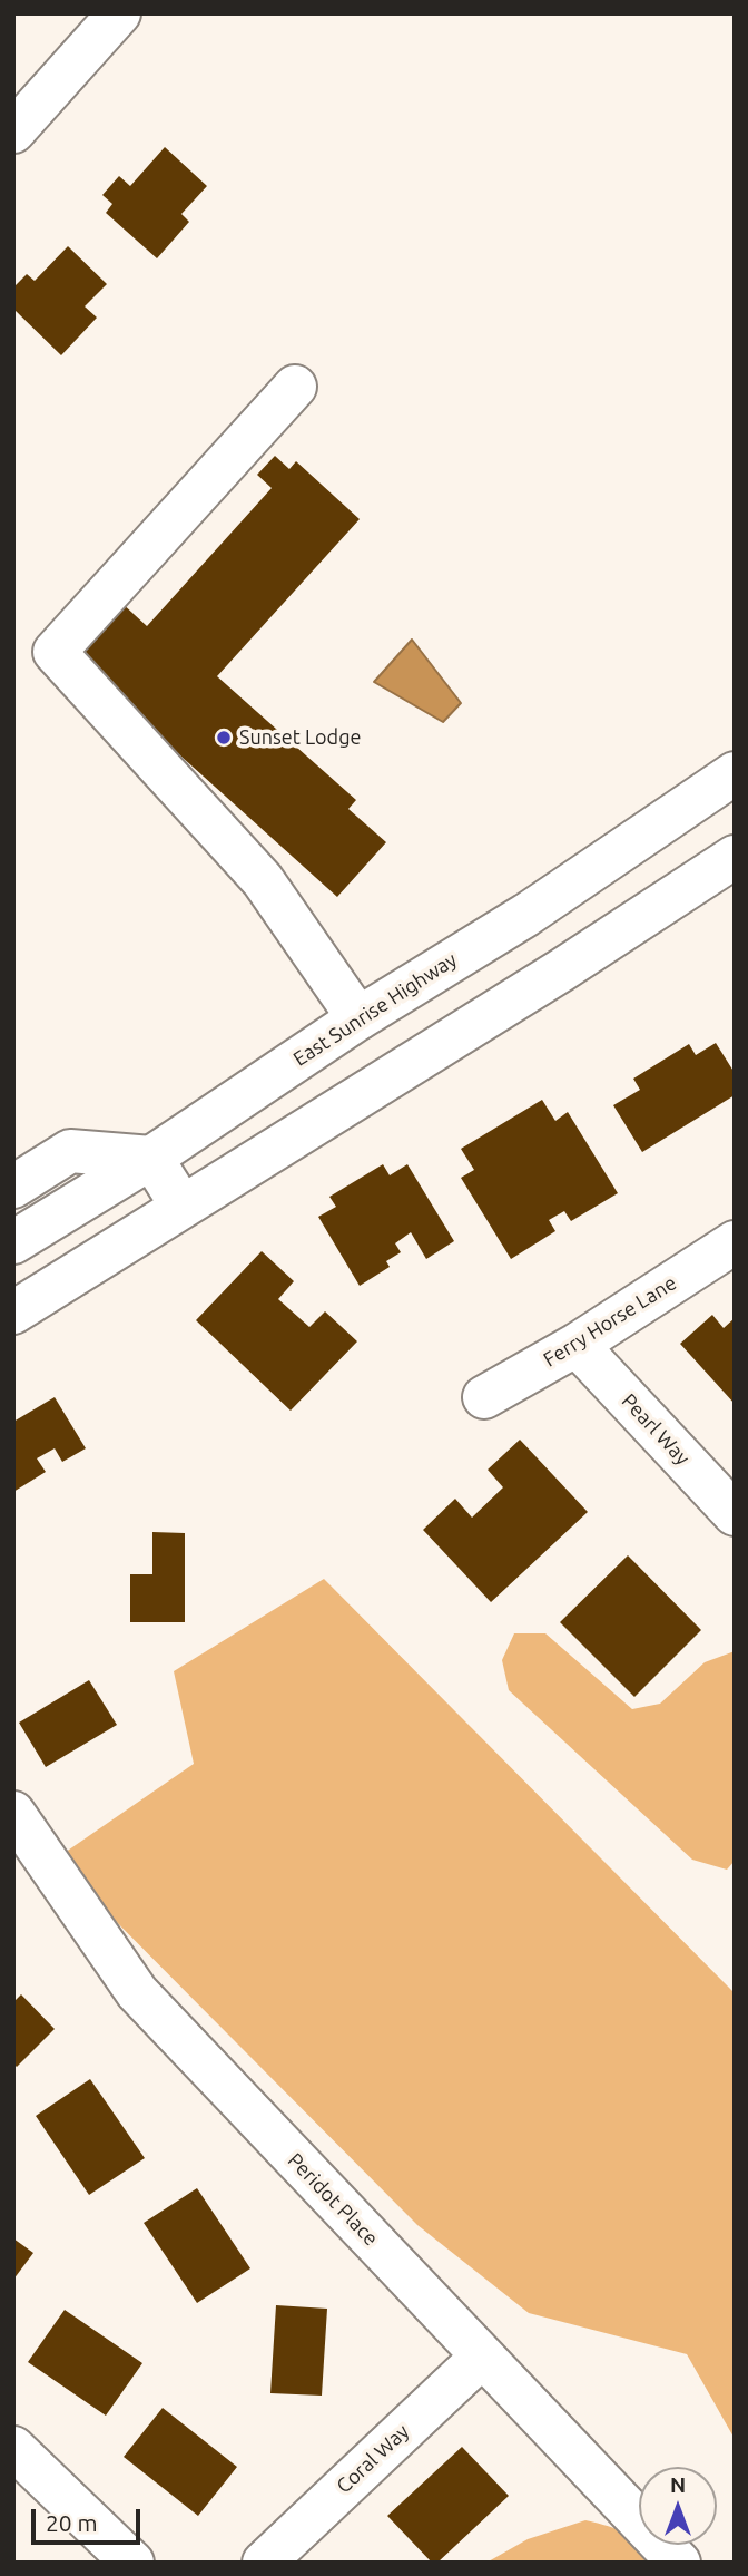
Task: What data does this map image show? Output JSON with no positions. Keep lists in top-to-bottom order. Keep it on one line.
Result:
{"streets":{"street":["East Sunrise Highway","Ferry Horse Lane","Pearl Way","Peridot Place","Coral Way"]},"crossings":[["Ferry Horse Lane","Pearl Way"],["Peridot Place","Coral Way"]],"places":["Sunset Lodge"],"scale_bar":"20 m","north":"top"}
